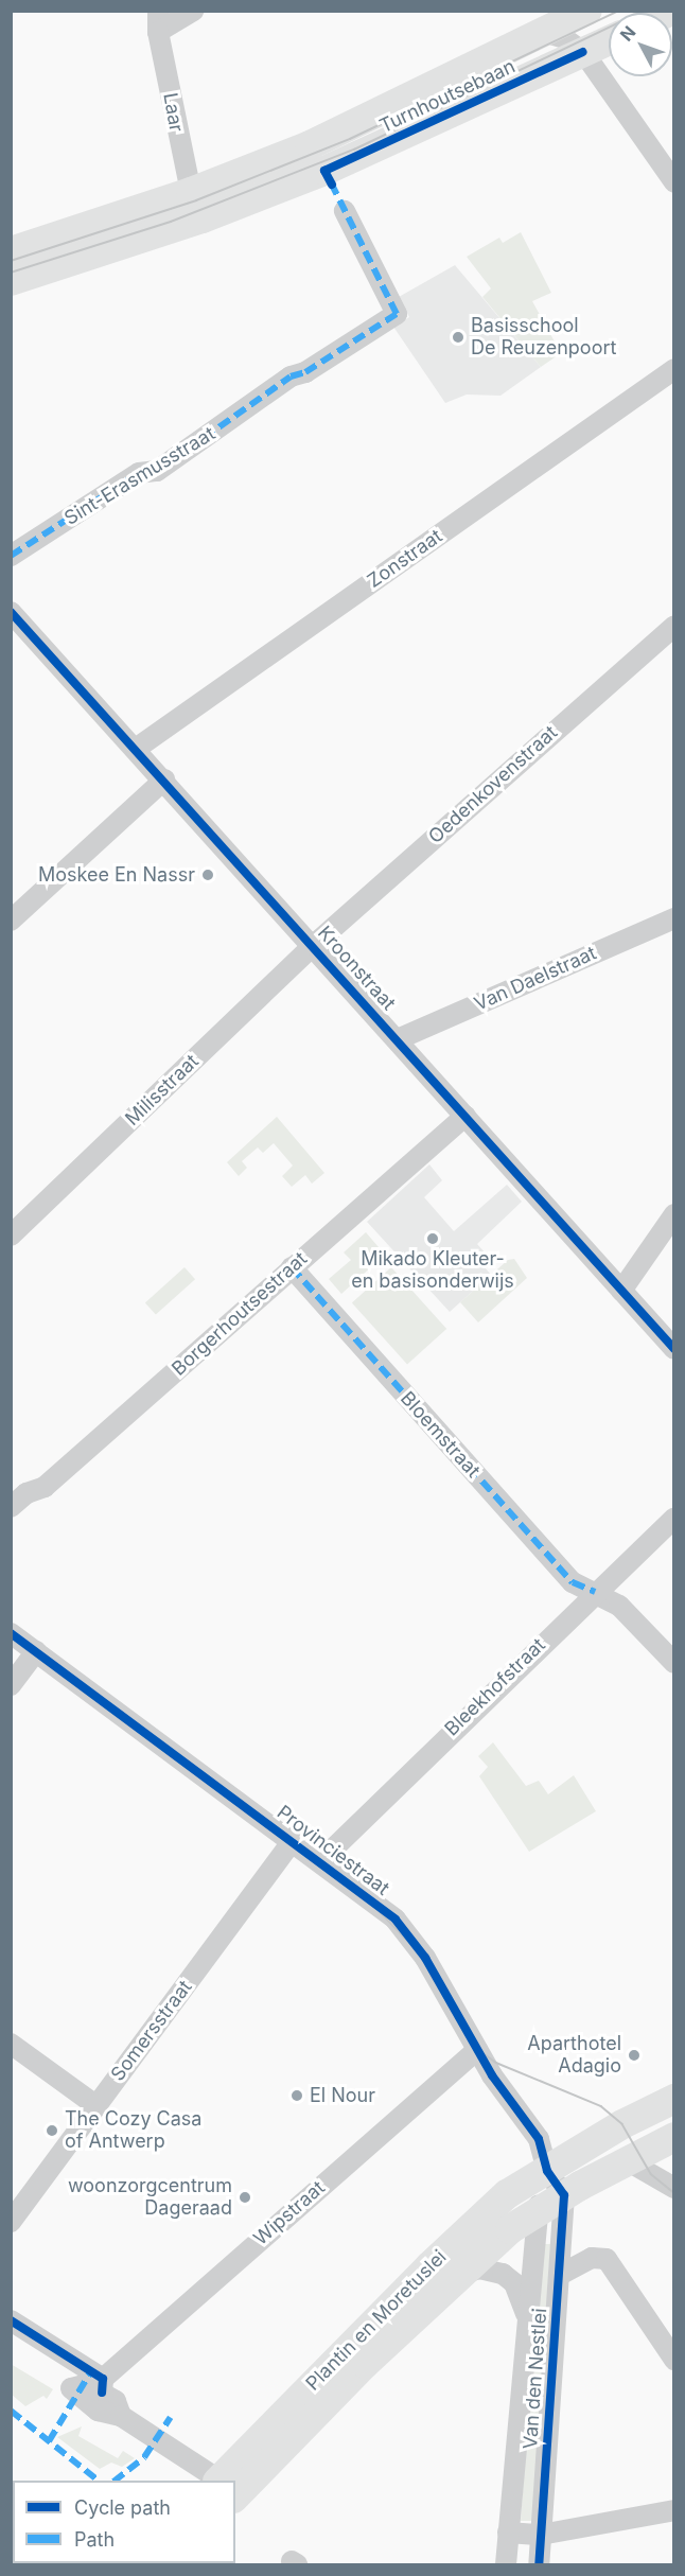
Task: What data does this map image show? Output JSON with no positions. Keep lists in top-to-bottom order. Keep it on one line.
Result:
{"streets":{"main road":["Turnhoutsebaan","Plantin en Moretuslei"],"street":["Laar","Sint-Erasmusstraat","Zonstraat","Oedenkovenstraat","Kroonstraat","Van Daelstraat","Milisstraat","Borgerhoutsestraat","Bloemstraat","Bleekhofstraat","Provinciestraat","Somersstraat","Wipstraat","Van den Nestlei"]},"crossings":[["Turnhoutsebaan","Laar"],["Zonstraat","Kroonstraat"],["Oedenkovenstraat","Kroonstraat"],["Oedenkovenstraat","Milisstraat"],["Kroonstraat","Van Daelstraat"],["Kroonstraat","Milisstraat"],["Kroonstraat","Borgerhoutsestraat"],["Borgerhoutsestraat","Bloemstraat"],["Bloemstraat","Bleekhofstraat"],["Bleekhofstraat","Provinciestraat"],["Provinciestraat","Somersstraat"],["Provinciestraat","Wipstraat"],["Provinciestraat","Plantin en Moretuslei"],["Plantin en Moretuslei","Van den Nestlei"]],"places":["Basisschool De Reuzenpoort","Moskee En Nassr","Mikado Kleuter- en basisonderwijs","Aparthotel Adagio","El Nour","The Cozy Casa of Antwerp","woonzorgcentrum Dageraad"],"legend":["Cycle path","Path"],"north":"top left"}
